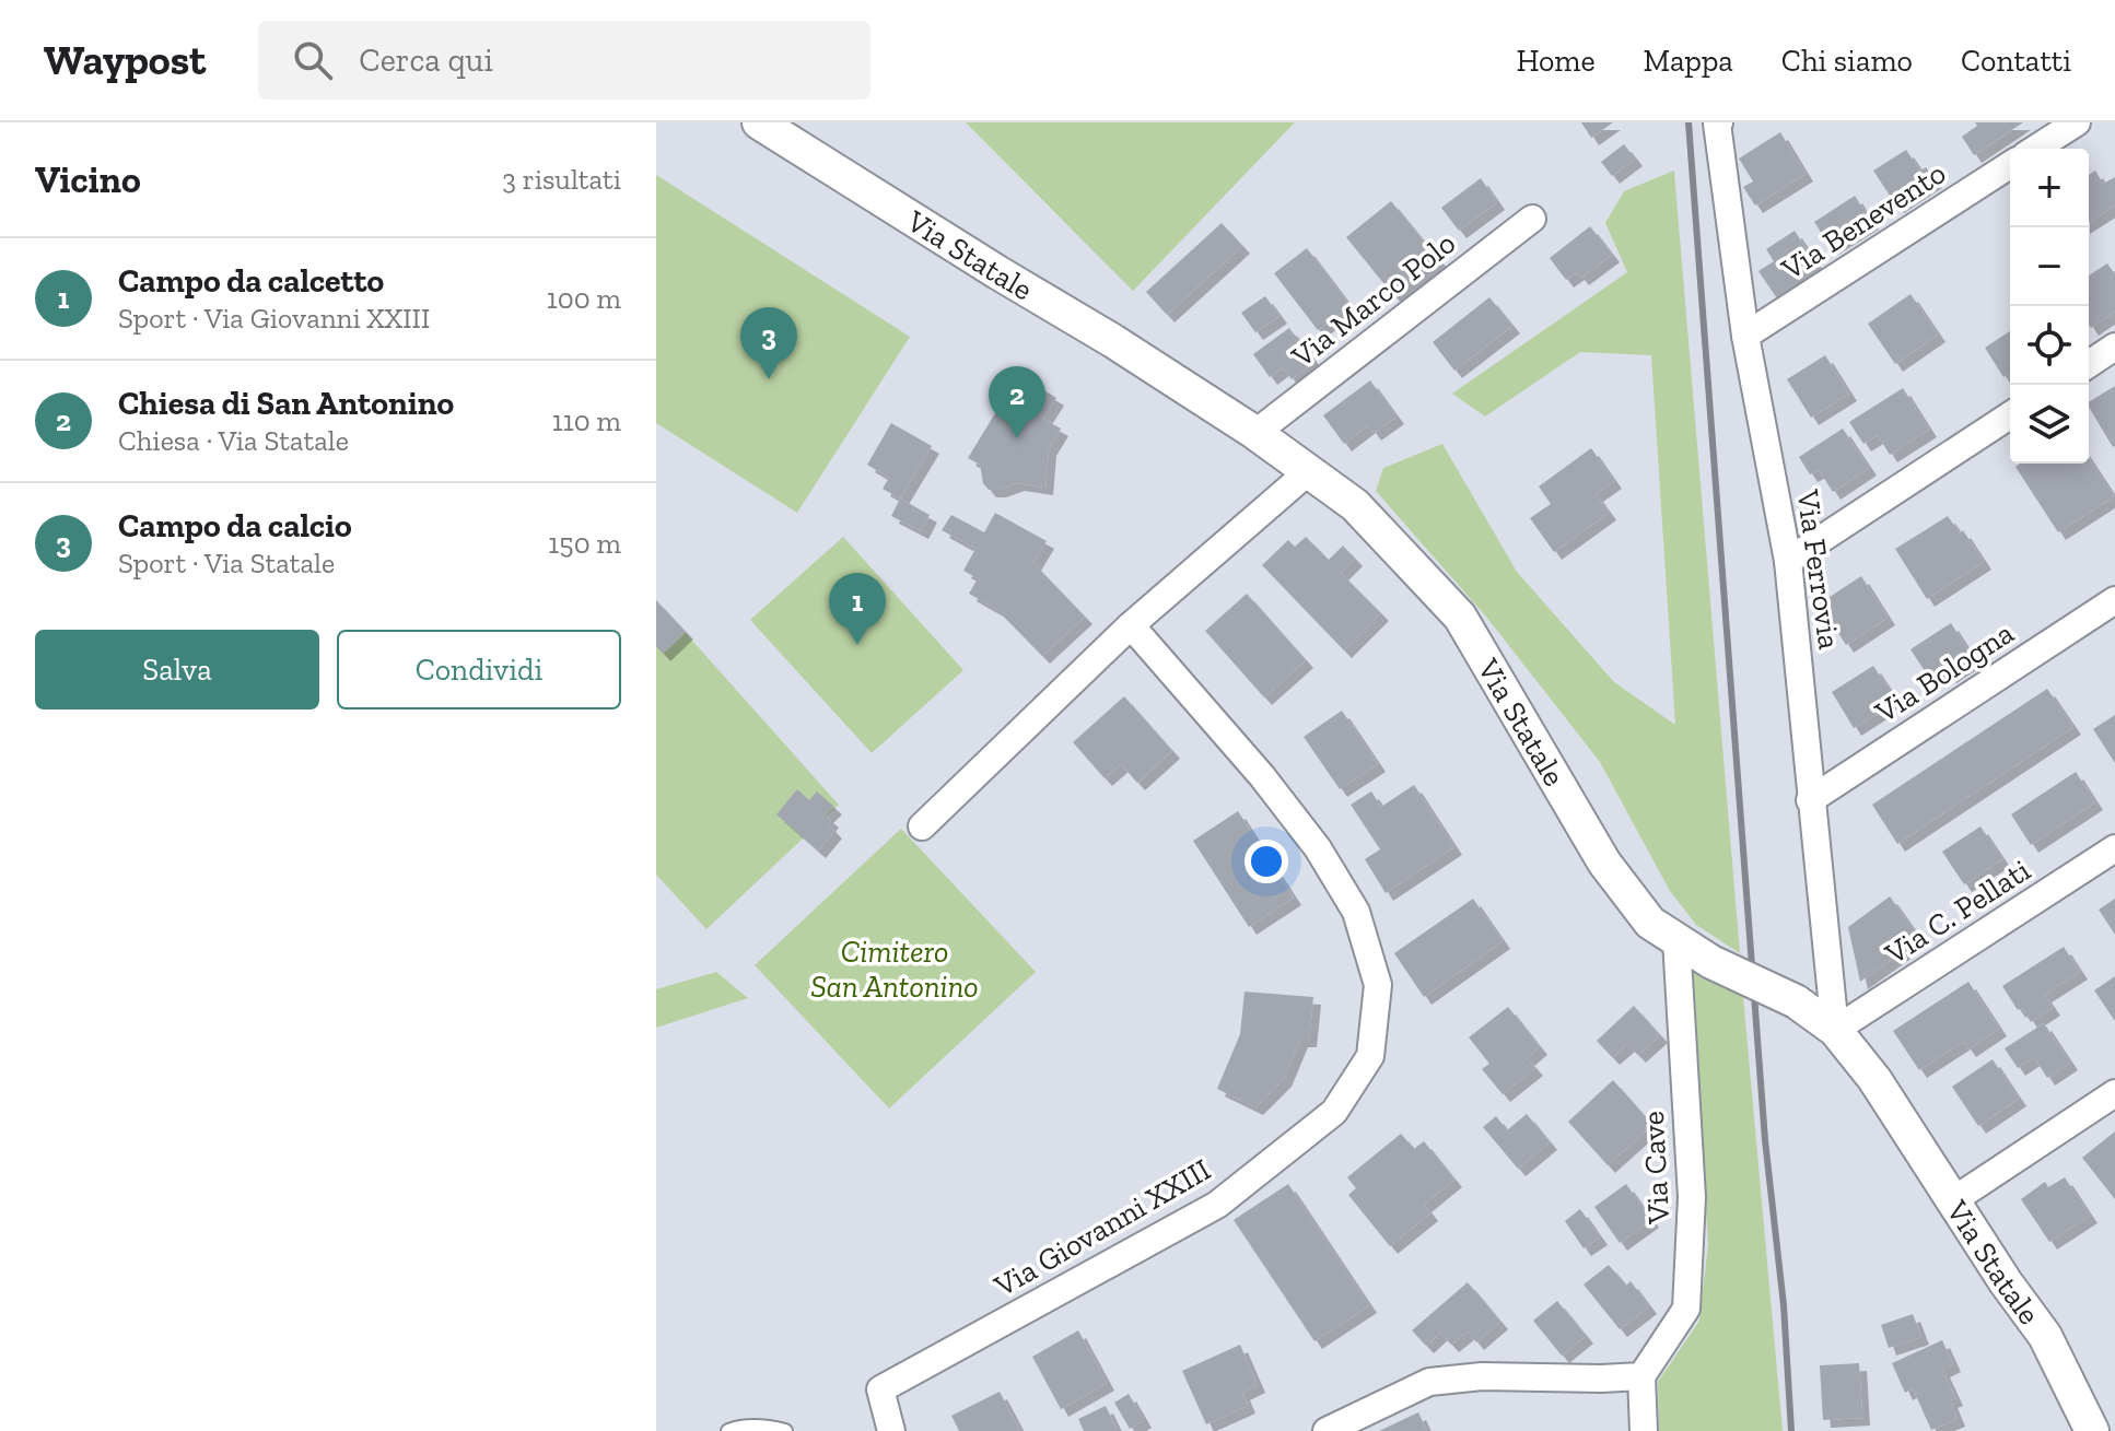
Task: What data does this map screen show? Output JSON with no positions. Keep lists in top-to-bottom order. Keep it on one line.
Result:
{"streets":{"street":["Via Benevento","Via Statale","Via Marco Polo","Via Ferrovia","Via Bologna","Via C. Pellati","Via Cave","Via Giovanni XXIII"]},"crossings":[["Via Benevento","Via Ferrovia"],["Via Statale","Via Marco Polo"],["Via Statale","Via Ferrovia"],["Via Statale","Via C. Pellati"],["Via Statale","Via Cave"],["Via Ferrovia","Via Bologna"],["Via Ferrovia","Via C. Pellati"]],"parks":["Cimitero San Antonino"],"page":{"header":"Waypost","search":"Cerca qui","nav":["Home","Mappa","Chi siamo","Contatti"],"heading":["Vicino","3 risultati"],"map_buttons":["+","−"],"list":[{"mark":"1","name":"Campo da calcetto","note":"Sport · Via Giovanni XXIII","value":"100 m"},{"mark":"2","name":"Chiesa di San Antonino","note":"Chiesa · Via Statale","value":"110 m"},{"mark":"3","name":"Campo da calcio","note":"Sport · Via Statale","value":"150 m"}],"pins":["3","2","1"],"buttons":["Salva","Condividi"]}}
